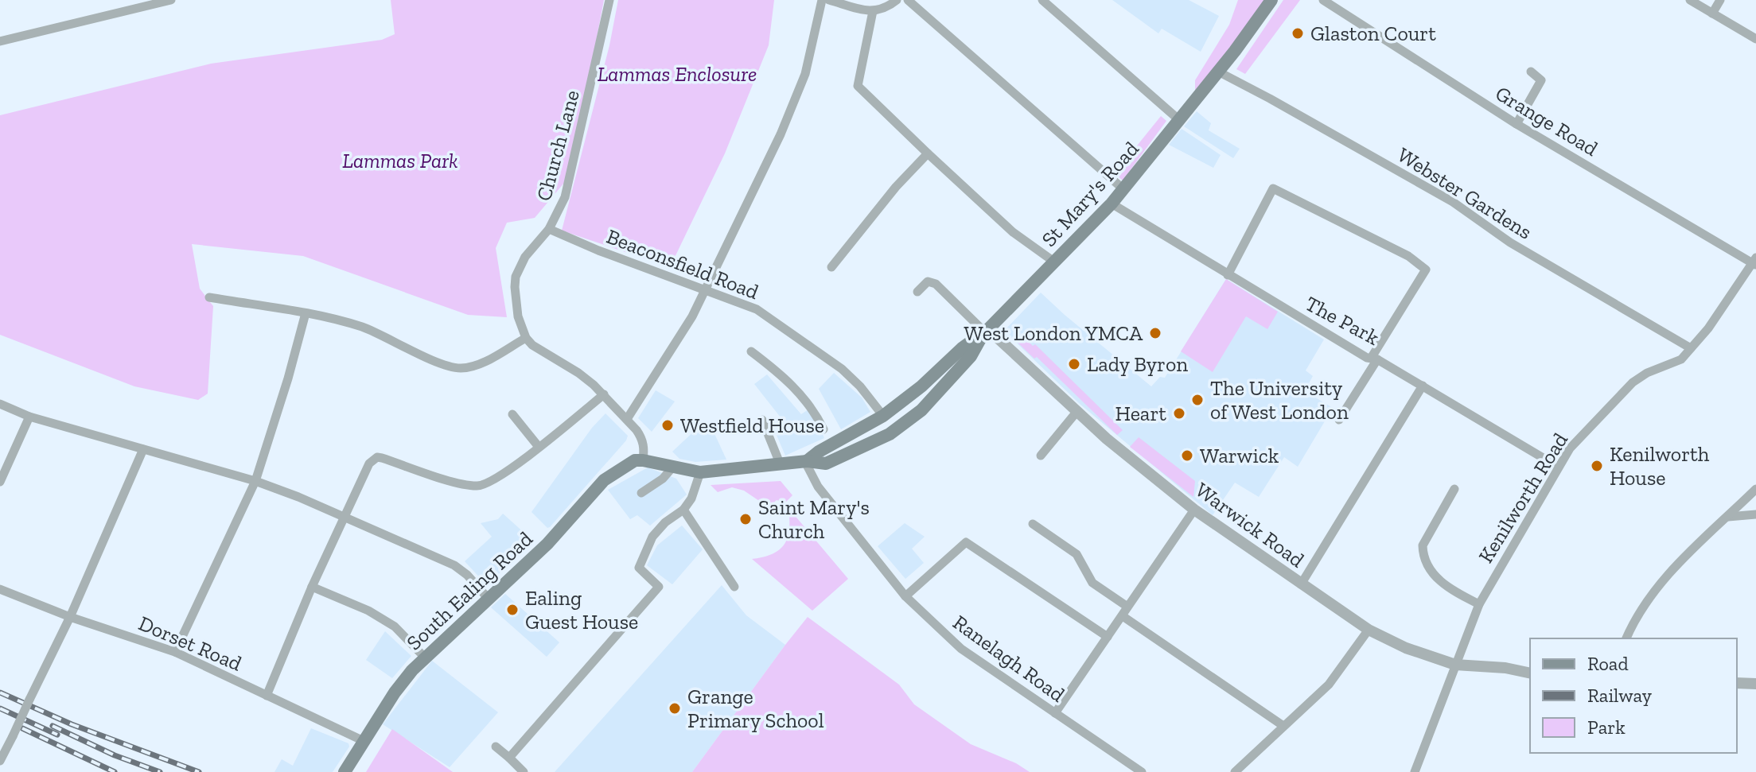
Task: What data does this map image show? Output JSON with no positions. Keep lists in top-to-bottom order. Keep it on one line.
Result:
{"streets":{"main road":["St Mary's Road","South Ealing Road"],"street":["Grange Road","Church Lane","Webster Gardens","Beaconsfield Road","The Park","Kenilworth Road","Warwick Road","Dorset Road","Ranelagh Road"]},"crossings":[["Grange Road","Kenilworth Road"],["Church Lane","Beaconsfield Road"],["Webster Gardens","St Mary's Road"],["Webster Gardens","Kenilworth Road"],["St Mary's Road","Beaconsfield Road"],["St Mary's Road","The Park"],["St Mary's Road","Warwick Road"],["St Mary's Road","South Ealing Road"],["St Mary's Road","Ranelagh Road"],["The Park","Kenilworth Road"],["Kenilworth Road","Warwick Road"],["South Ealing Road","Dorset Road"]],"parks":["Lammas Enclosure","Lammas Park"],"places":["Glaston Court","West London YMCA","Lady Byron","The University of West London","Heart","Westfield House","Warwick","Kenilworth House","Saint Mary's Church","Ealing Guest House","Grange Primary School"],"legend":["Road","Railway","Park"]}
